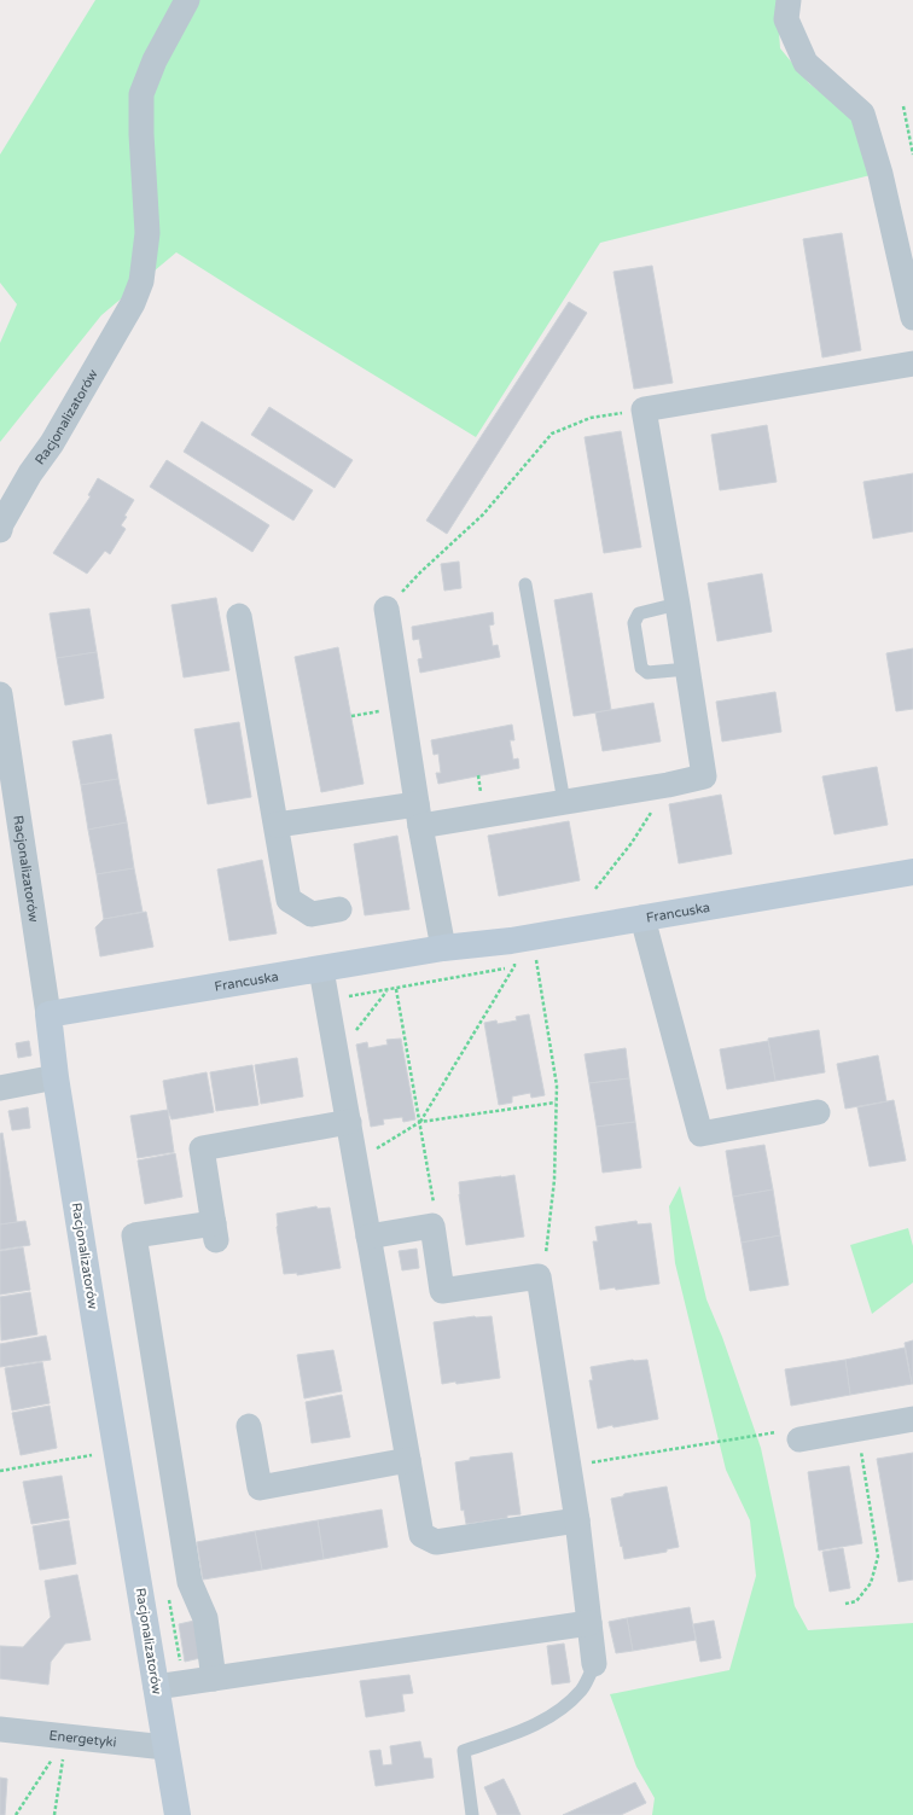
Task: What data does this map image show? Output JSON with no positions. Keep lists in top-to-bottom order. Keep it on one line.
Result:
{"streets":{"street":["Racjonalizatorów","Francuska","Energetyki"]},"crossings":[["Racjonalizatorów","Francuska"],["Racjonalizatorów","Energetyki"]]}
